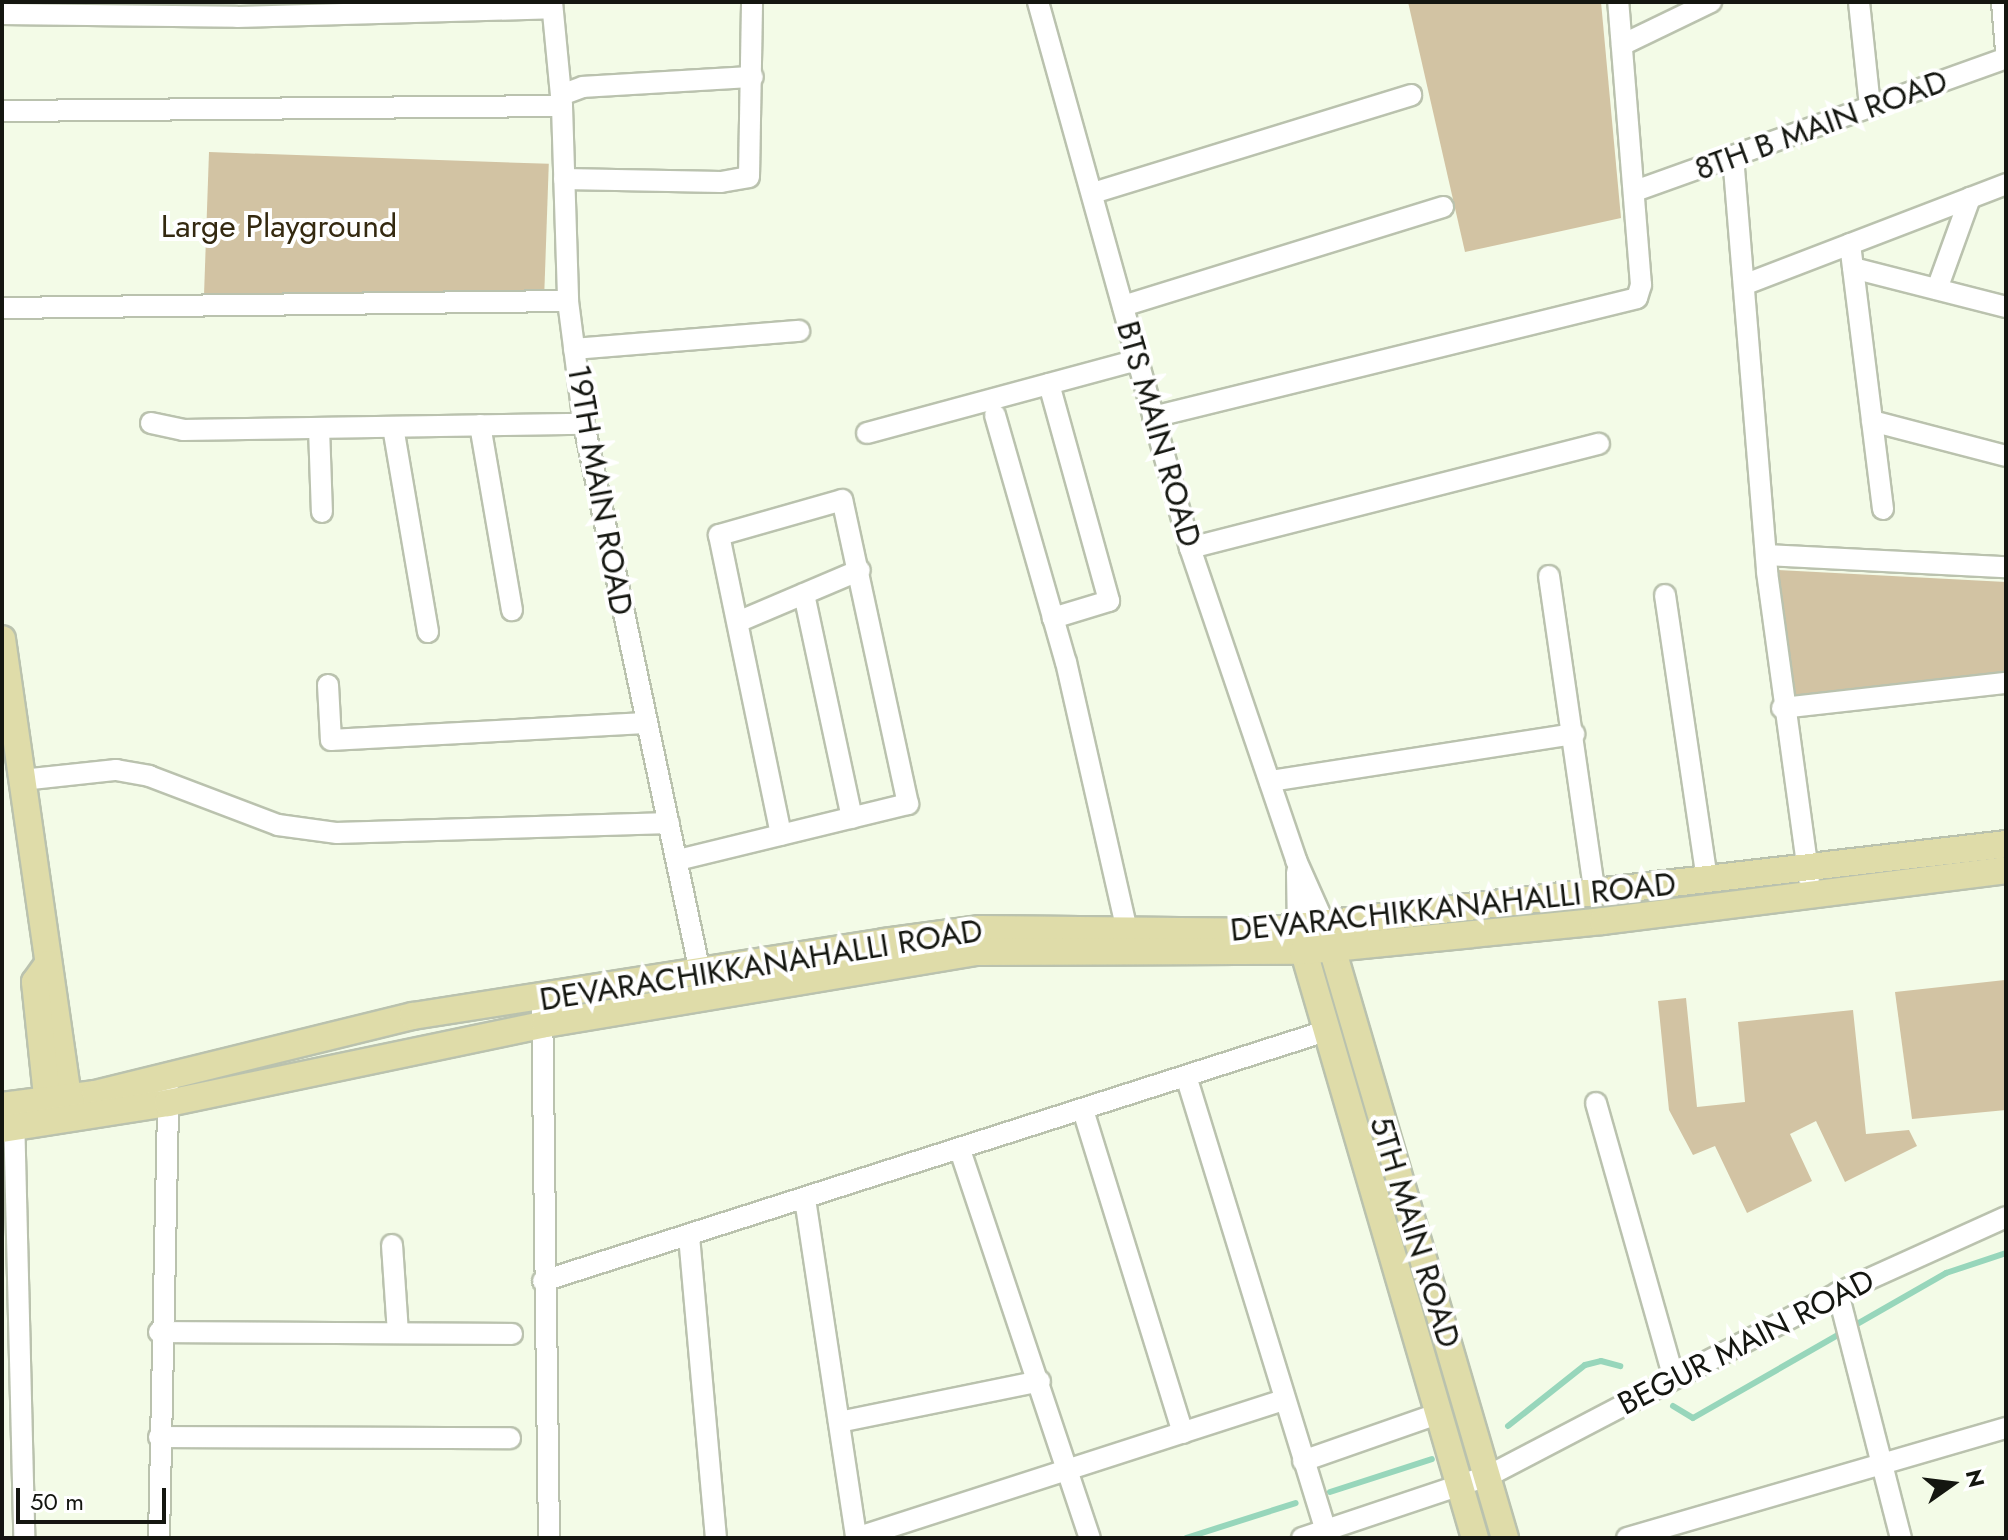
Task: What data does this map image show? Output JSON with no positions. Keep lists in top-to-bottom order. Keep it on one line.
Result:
{"streets":{"main road":["DEVARACHIKKANAHALLI ROAD","5TH MAIN ROAD"],"street":["8TH B MAIN ROAD","BTS MAIN ROAD","19TH MAIN ROAD","BEGUR MAIN ROAD"]},"crossings":[["BTS MAIN ROAD","DEVARACHIKKANAHALLI ROAD"],["BTS MAIN ROAD","5TH MAIN ROAD"],["19TH MAIN ROAD","DEVARACHIKKANAHALLI ROAD"],["DEVARACHIKKANAHALLI ROAD","5TH MAIN ROAD"],["5TH MAIN ROAD","BEGUR MAIN ROAD"]],"parks":["Large Playground"],"scale_bar":"50 m","north":"right"}
